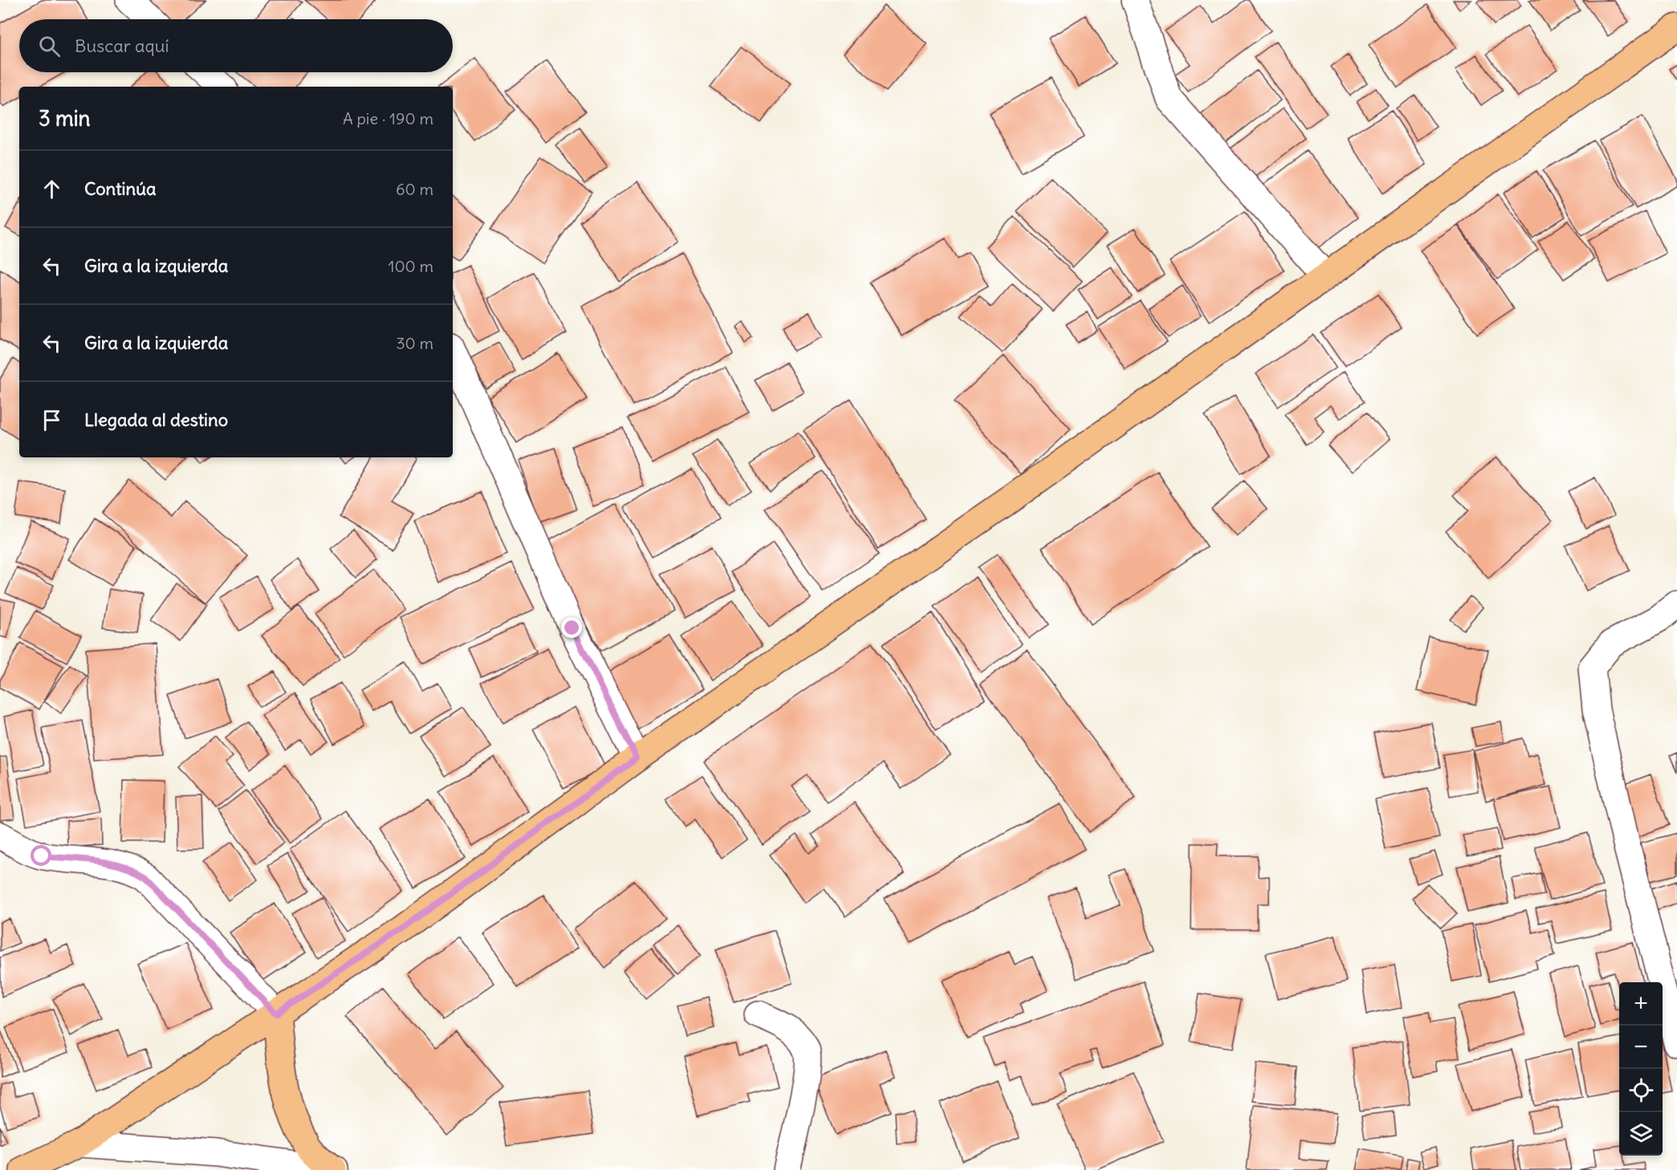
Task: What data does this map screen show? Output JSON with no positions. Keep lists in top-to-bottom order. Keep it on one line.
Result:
{"page":{"search":"Buscar aquí","heading":["3 min","A pie · 190 m"],"list":[["Continúa","60 m"],["Gira a la izquierda","100 m"],["Gira a la izquierda","30 m"],"Llegada al destino"],"map_buttons":["+","−"]}}
